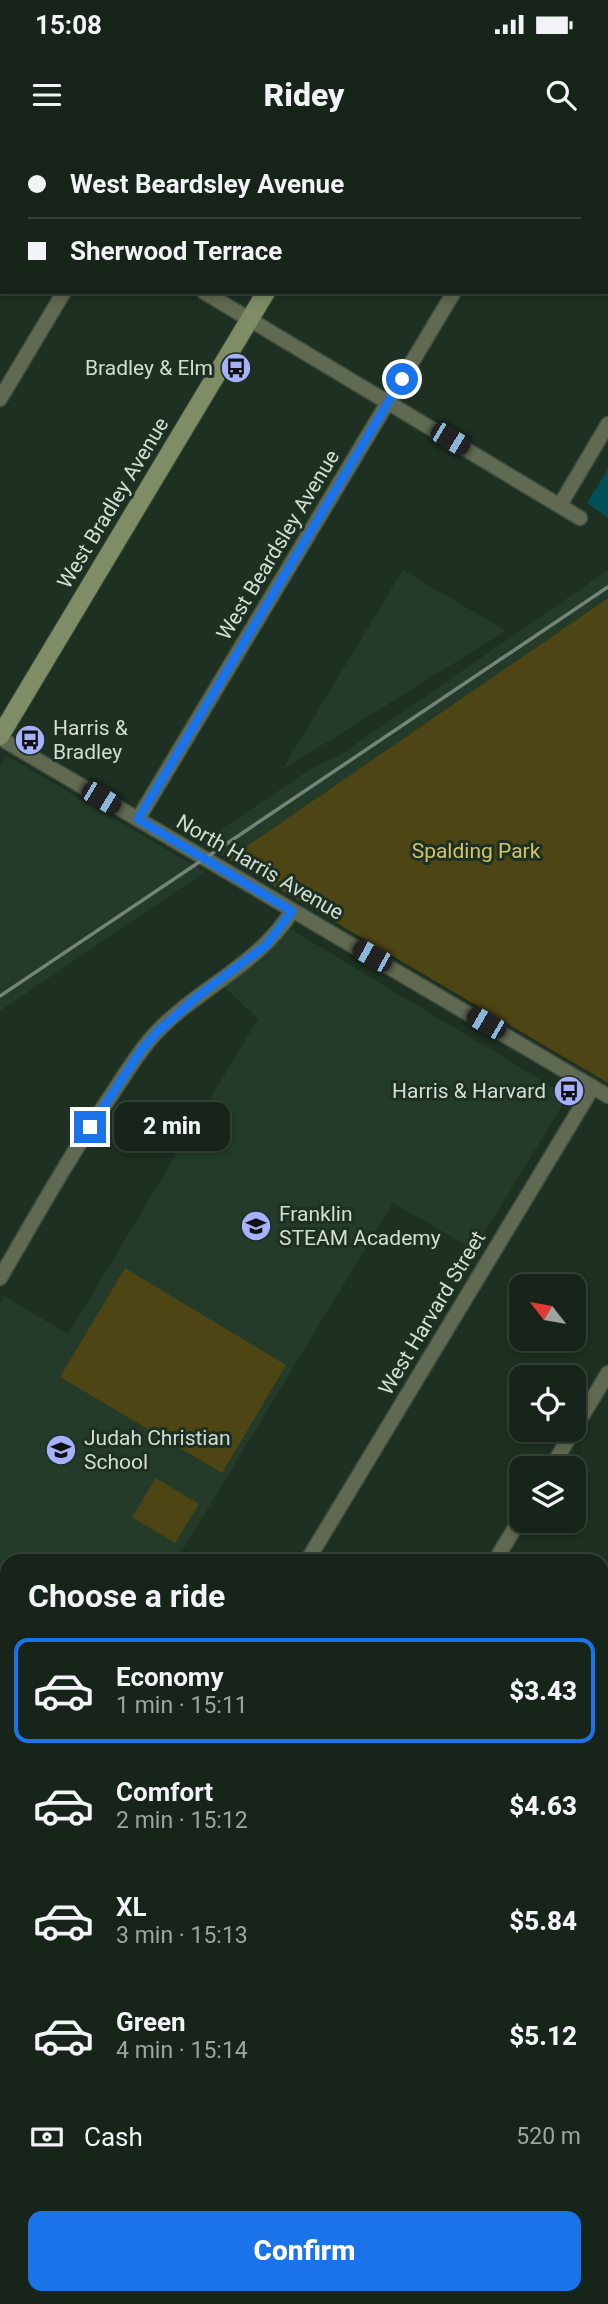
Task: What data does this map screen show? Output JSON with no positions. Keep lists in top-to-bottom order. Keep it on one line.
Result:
{"streets":{"main road":["West Bradley Avenue"],"street":["West Beardsley Avenue","North Harris Avenue","West Harvard Street"]},"crossings":[["West Bradley Avenue","North Harris Avenue"],["West Beardsley Avenue","North Harris Avenue"],["North Harris Avenue","West Harvard Street"]],"parks":["Spalding Park"],"places":{"bus stop":["Bradley & Elm","Harris & Bradley","Harris & Harvard"],"school or university":["Franklin STEAM Academy","Judah Christian School"]},"north":"top left","page":{"status":"15:08","header":"Ridey","banner":["West Beardsley Avenue","Sherwood Terrace"],"bubble":"2 min","heading":"Choose a ride","list":[{"name":"Economy","note":"1 min · 15:11","value":"$3.43"},{"name":"Comfort","note":"2 min · 15:12","value":"$4.63"},{"name":"XL","note":"3 min · 15:13","value":"$5.84"},{"name":"Green","note":"4 min · 15:14","value":"$5.12"}],"pay":["Cash","520 m"],"buttons":"Confirm"}}
